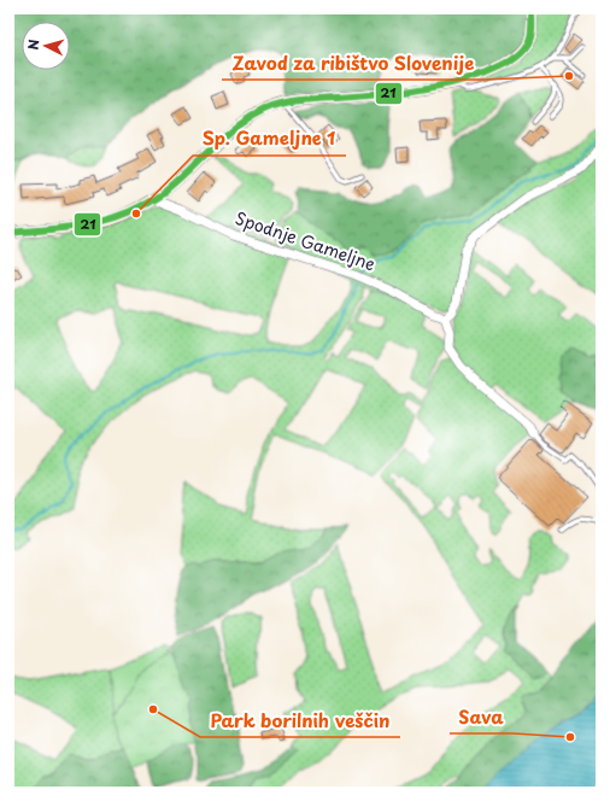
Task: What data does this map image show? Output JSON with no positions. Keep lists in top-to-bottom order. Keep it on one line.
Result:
{"streets":{"street":["Spodnje Gameljne"]},"places":["Zavod za ribištvo Slovenije","Sp. Gameljne 1","Park borilnih veščin","Sava"],"lines":["transit line 21"],"north":"left"}
